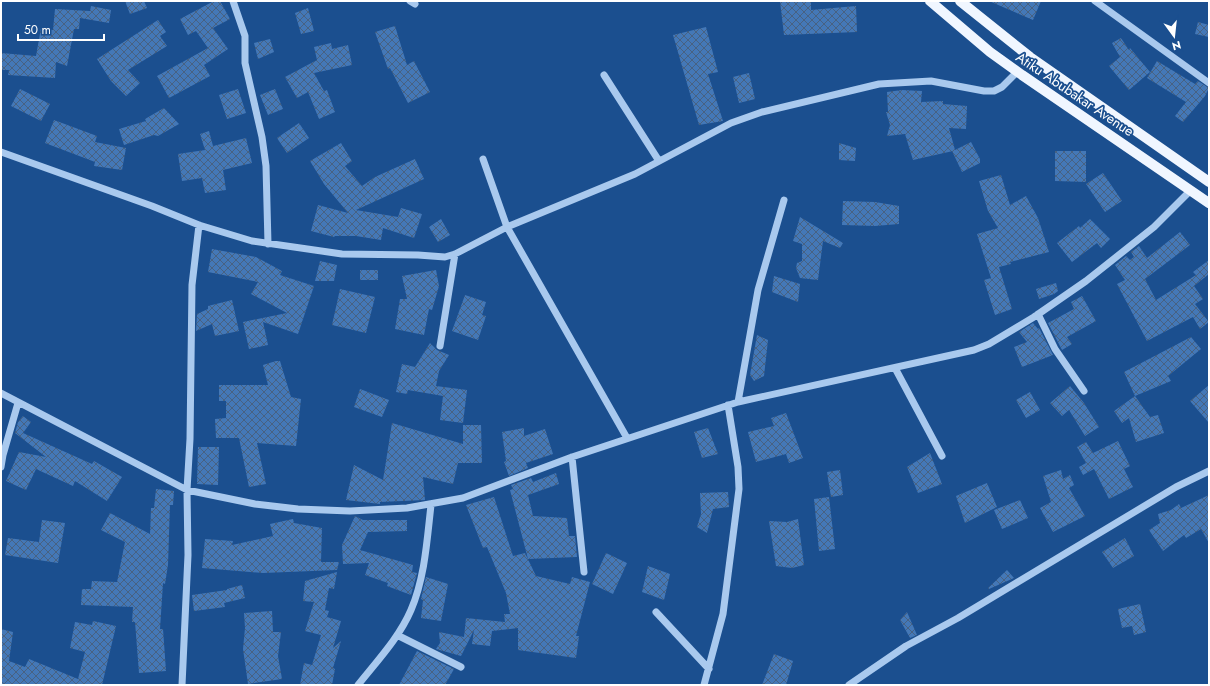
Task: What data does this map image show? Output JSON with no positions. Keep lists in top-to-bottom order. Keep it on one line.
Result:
{"streets":{"main road":["Atiku Abubakar Avenue"]},"scale_bar":"50 m","north":"bottom"}
